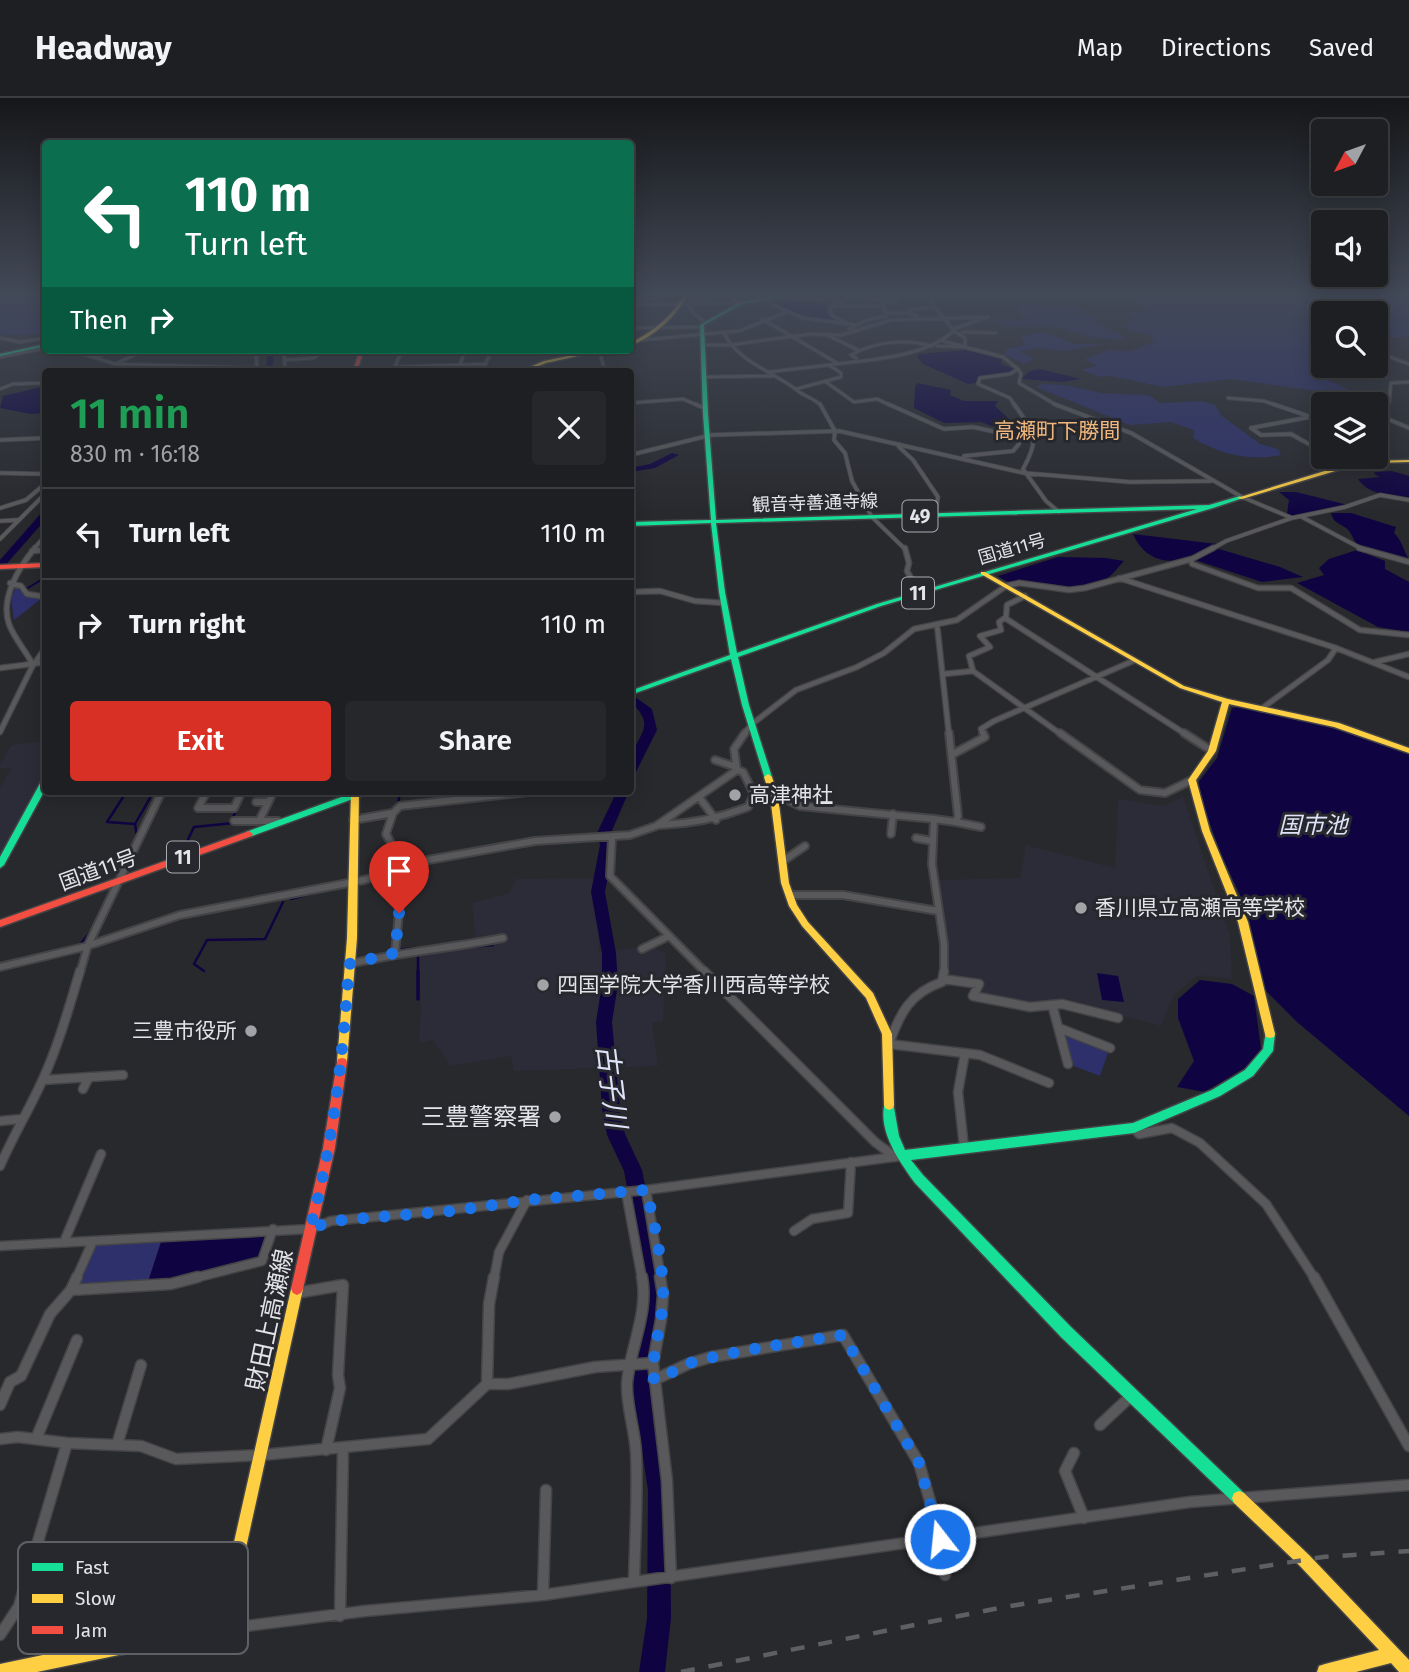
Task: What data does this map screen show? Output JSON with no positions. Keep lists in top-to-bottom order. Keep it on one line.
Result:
{"streets":{"main road":["観音寺善通寺線","49","国道11号","11","財田上高瀬線"]},"crossings":[["観音寺善通寺線","国道11号"]],"districts":["高瀬町下勝間"],"water":["国市池","古子川"],"places":["高津神社","香川県立高瀬高等学校","四国学院大学香川西高等学校","三豊市役所","三豊警察署"],"legend":["Fast","Slow","Jam"],"north":"bottom left","page":{"header":"Headway","nav":["Map","Directions","Saved"],"turn":["110 m","Turn left"],"then":"Then","heading":["11 min","830 m · 16:18"],"list":[{"name":"Turn left","value":"110 m"},{"name":"Turn right","value":"110 m"}],"buttons":["Exit","Share"]}}
